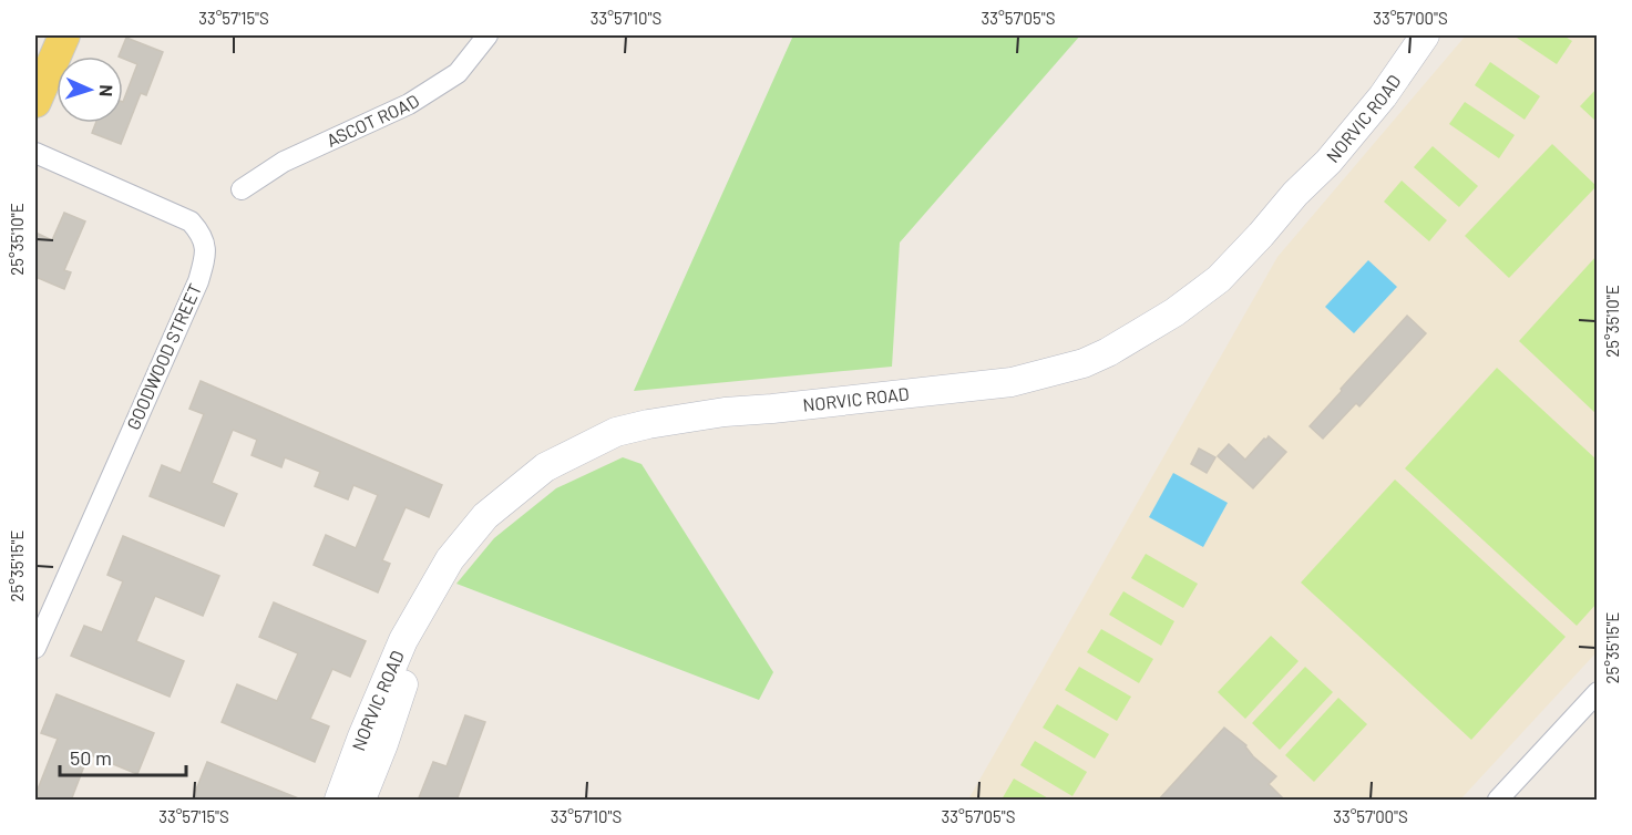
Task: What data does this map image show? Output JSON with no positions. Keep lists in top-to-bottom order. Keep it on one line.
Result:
{"streets":{"street":["NORVIC ROAD","ASCOT ROAD","GOODWOOD STREET"]},"scale_bar":"50 m","north":"right","coordinates":["33°57'15\"S","33°57'10\"S","33°57'05\"S","33°57'00\"S","25°35'10\"E","25°35'15\"E"]}
